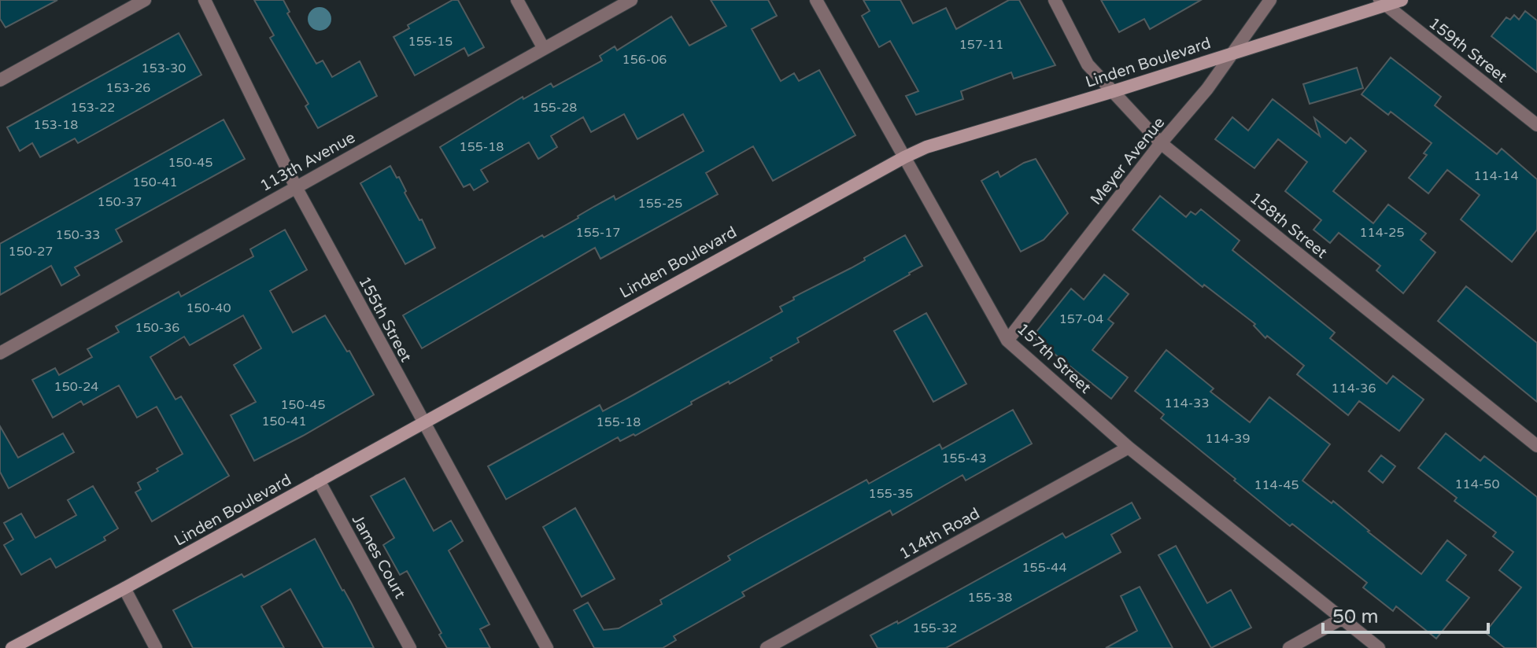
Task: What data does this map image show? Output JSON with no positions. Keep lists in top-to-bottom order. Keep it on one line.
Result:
{"streets":{"main road":["Linden Boulevard"],"street":["159th Street","Meyer Avenue","113th Avenue","158th Street","155th Street","157th Street","114th Road","James Court"]},"crossings":[["159th Street","Linden Boulevard"],["Linden Boulevard","Meyer Avenue"],["Linden Boulevard","158th Street"],["Linden Boulevard","155th Street"],["Linden Boulevard","157th Street"],["Linden Boulevard","James Court"],["Meyer Avenue","158th Street"],["Meyer Avenue","157th Street"],["113th Avenue","155th Street"],["157th Street","114th Road"]],"house_numbers":["155-15","157-11","156-06","153-30","153-26","153-22","155-28","153-18","155-18","150-45","114-14","150-41","150-37","155-25","155-17","114-25","150-33","150-27","150-40","157-04","150-36","150-24","114-36","114-33","150-45","150-41","155-18","114-39","155-43","114-50","114-45","155-35","155-44","155-38","155-32"],"scale_bar":"50 m"}
